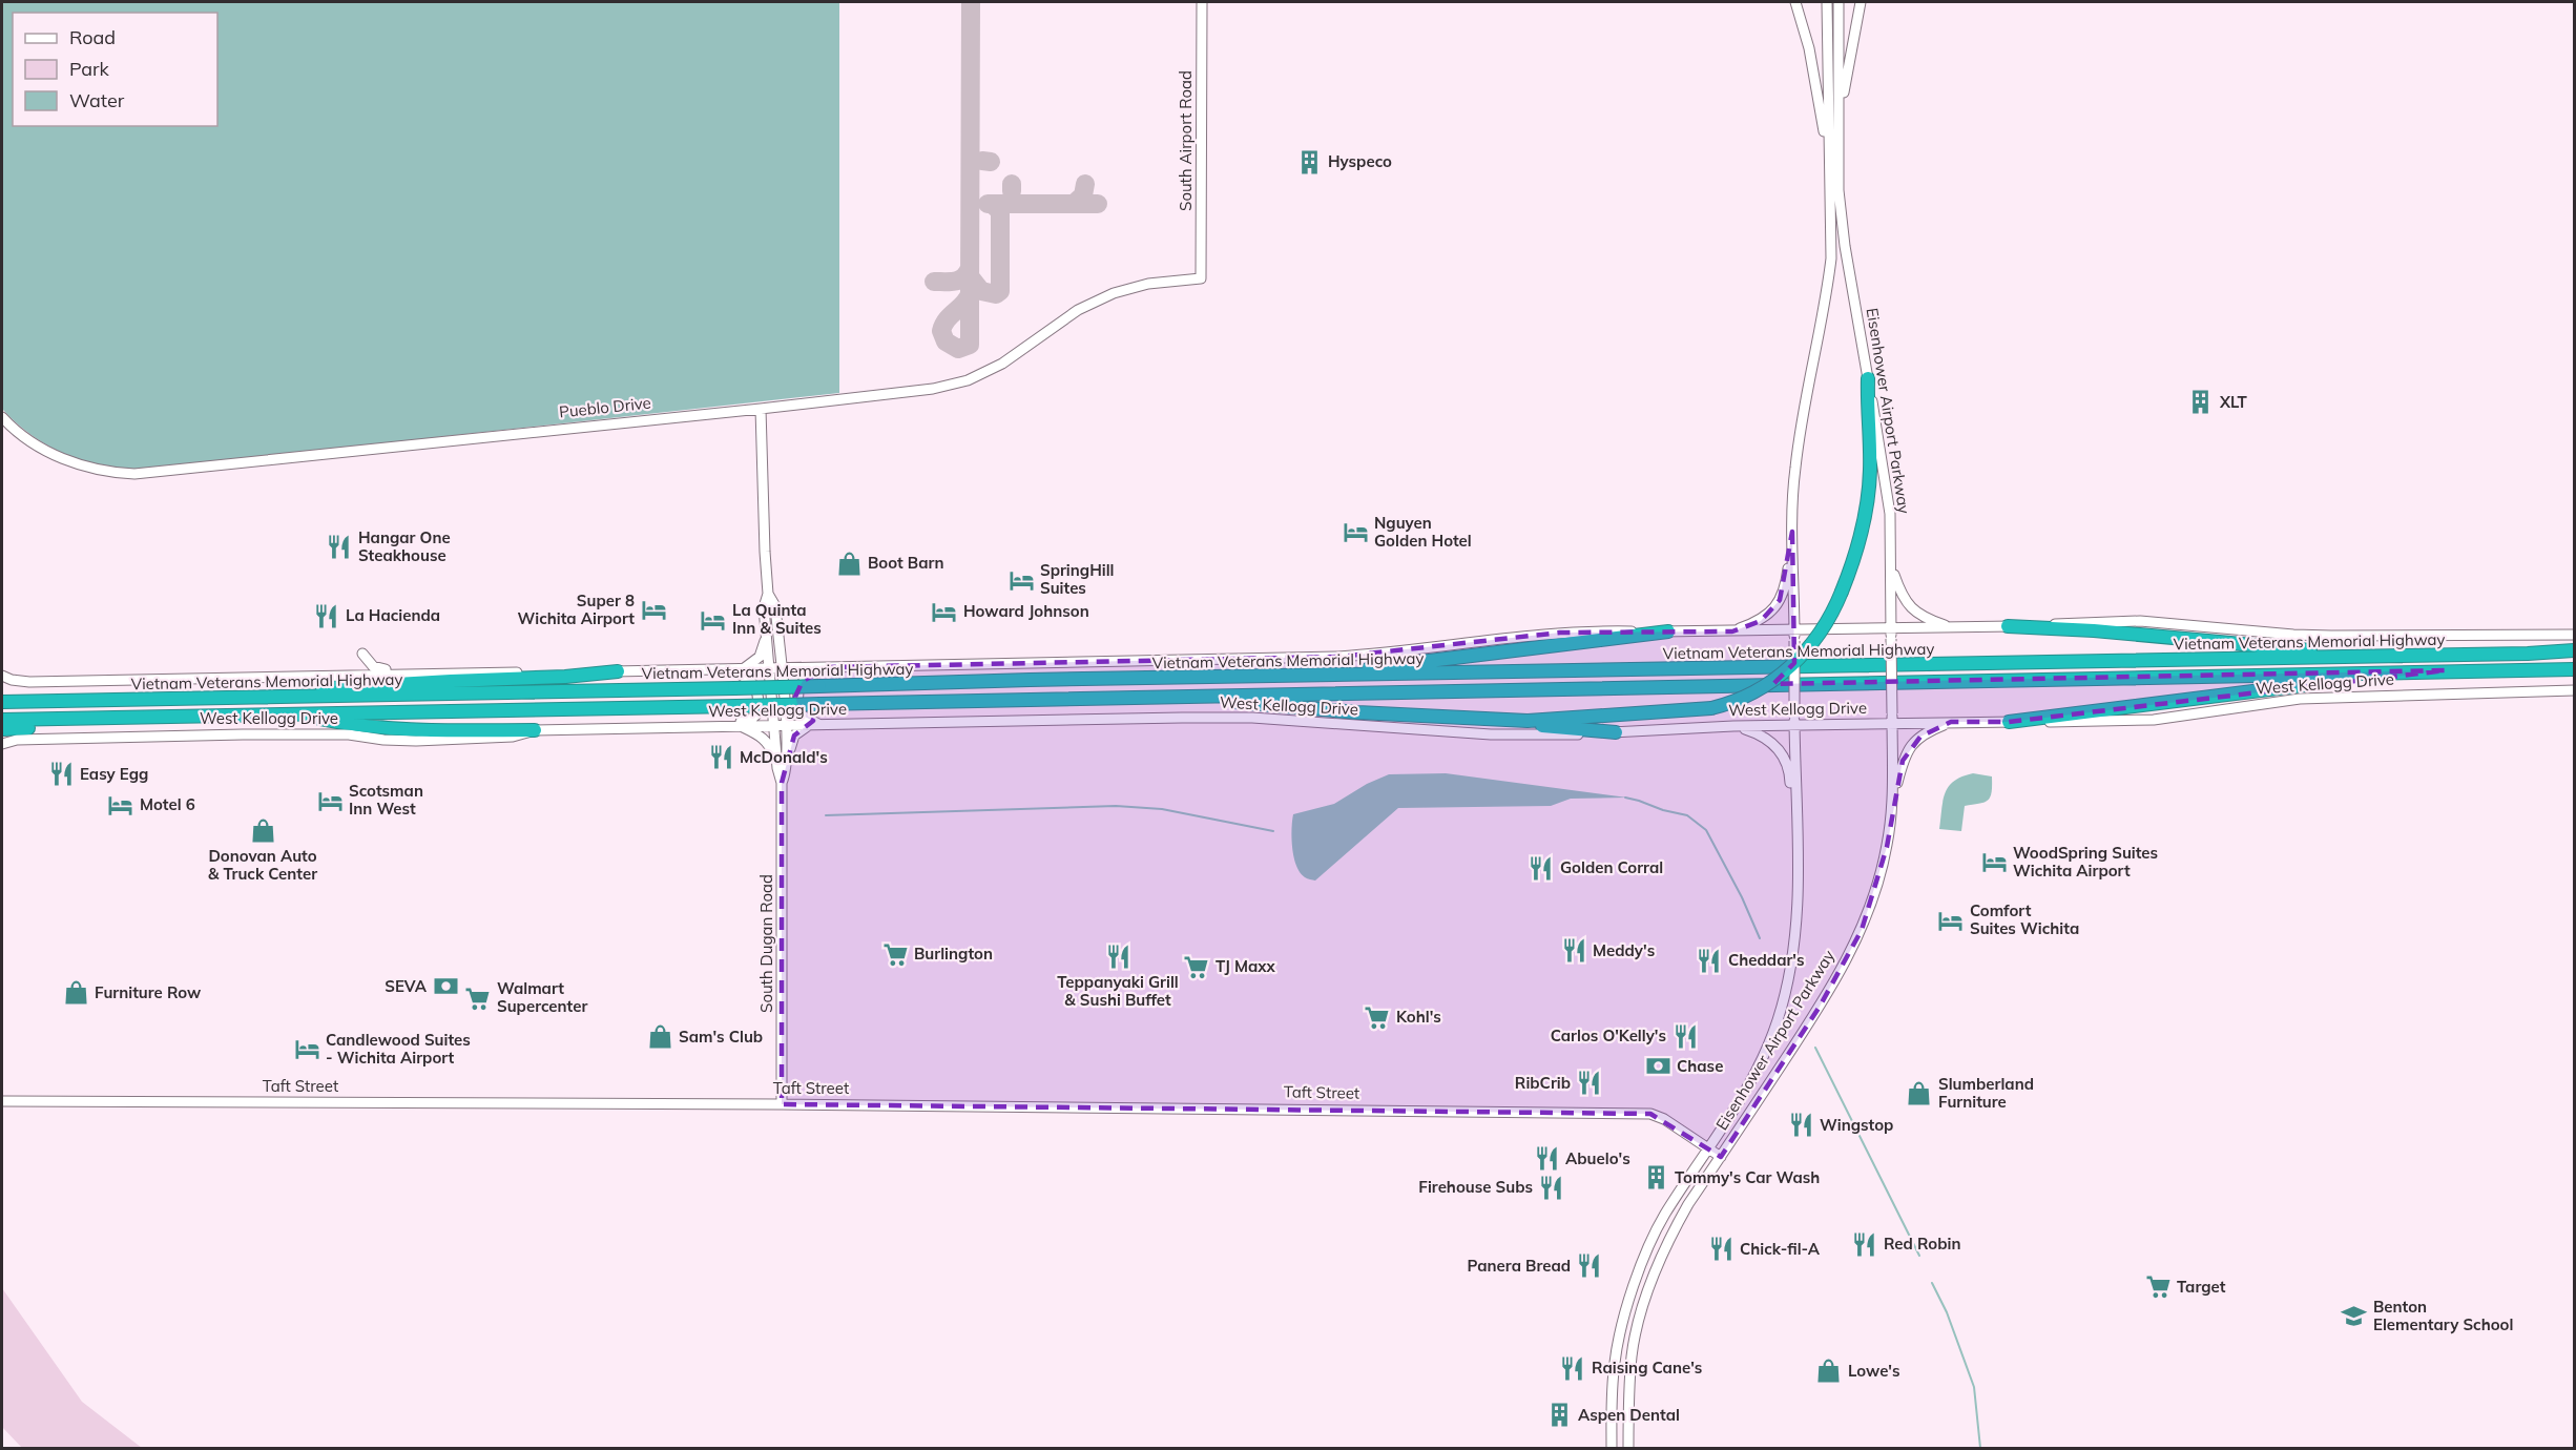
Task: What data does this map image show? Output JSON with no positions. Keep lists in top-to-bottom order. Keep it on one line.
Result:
{"streets":{"highway":["Vietnam Veterans Memorial Highway"],"main road":["South Airport Road","Pueblo Drive","Eisenhower Airport Parkway","West Kellogg Drive","South Dugan Road","Taft Street"]},"crossings":[["South Airport Road","Pueblo Drive"],["Pueblo Drive","South Dugan Road"],["Eisenhower Airport Parkway","West Kellogg Drive"],["Eisenhower Airport Parkway","Taft Street"],["West Kellogg Drive","South Dugan Road"],["South Dugan Road","Taft Street"]],"places":{"building":["Hyspeco","XLT","Tommy's Car Wash","Aspen Dental"],"hotel":["Nguyen Golden Hotel","SpringHill Suites","Super 8 Wichita Airport","Howard Johnson","La Quinta Inn & Suites","Scotsman Inn West","Motel 6","WoodSpring Suites Wichita Airport","Comfort Suites Wichita","Candlewood Suites - Wichita Airport"],"restaurant":["Hangar One Steakhouse","La Hacienda","McDonald's","Easy Egg","Golden Corral","Meddy's","Teppanyaki Grill & Sushi Buffet","Cheddar's","Carlos O'Kelly's","RibCrib","Wingstop","Abuelo's","Firehouse Subs","Red Robin","Chick-fil-A","Panera Bread","Raising Cane's"],"shop":["Boot Barn","Donovan Auto & Truck Center","Furniture Row","Sam's Club","Slumberland Furniture","Lowe's"],"supermarket":["Burlington","TJ Maxx","Walmart Supercenter","Kohl's","Target"],"bank":["SEVA","Chase"],"school or university":["Benton Elementary School"]},"legend":["Road","Park","Water"]}
